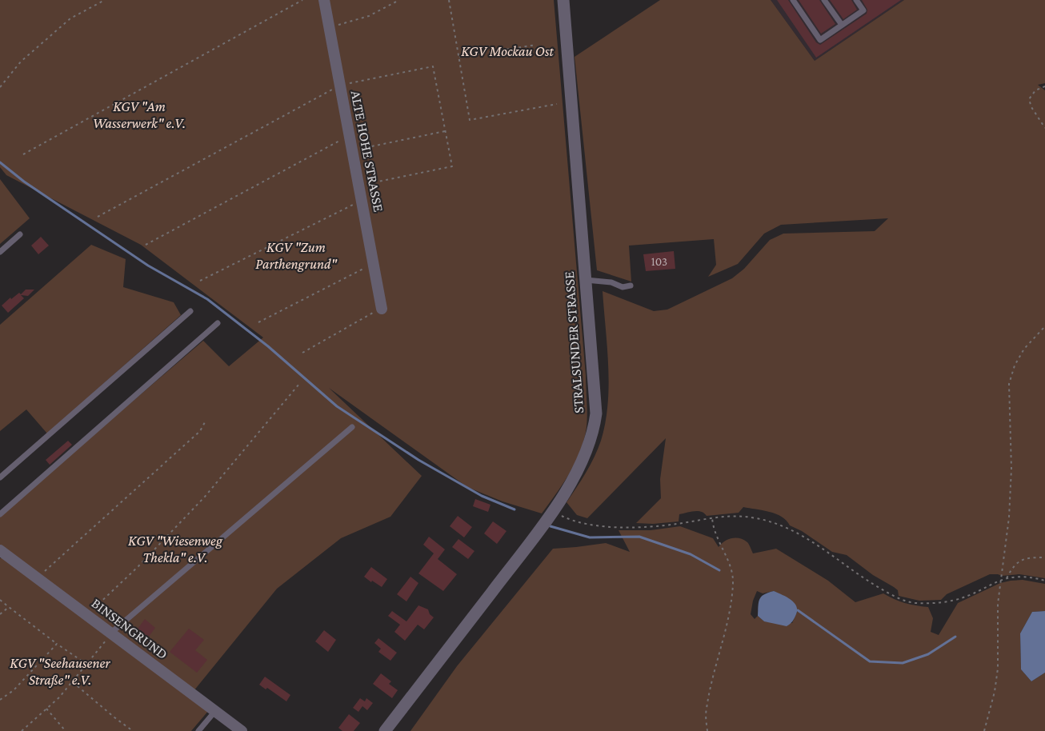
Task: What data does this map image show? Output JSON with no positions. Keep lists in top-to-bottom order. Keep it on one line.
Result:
{"streets":{"street":["ALTE HOHE STRASSE","STRALSUNDER STRASSE","BINSENGRUND"]},"parks":["KGV Mockau Ost","KGV \"Am Wasserwerk\" e.V.","KGV \"Zum Parthengrund\"","KGV \"Wiesenweg Thekla\" e.V.","KGV \"Seehausener Straße\" e.V."],"house_numbers":["103"]}
